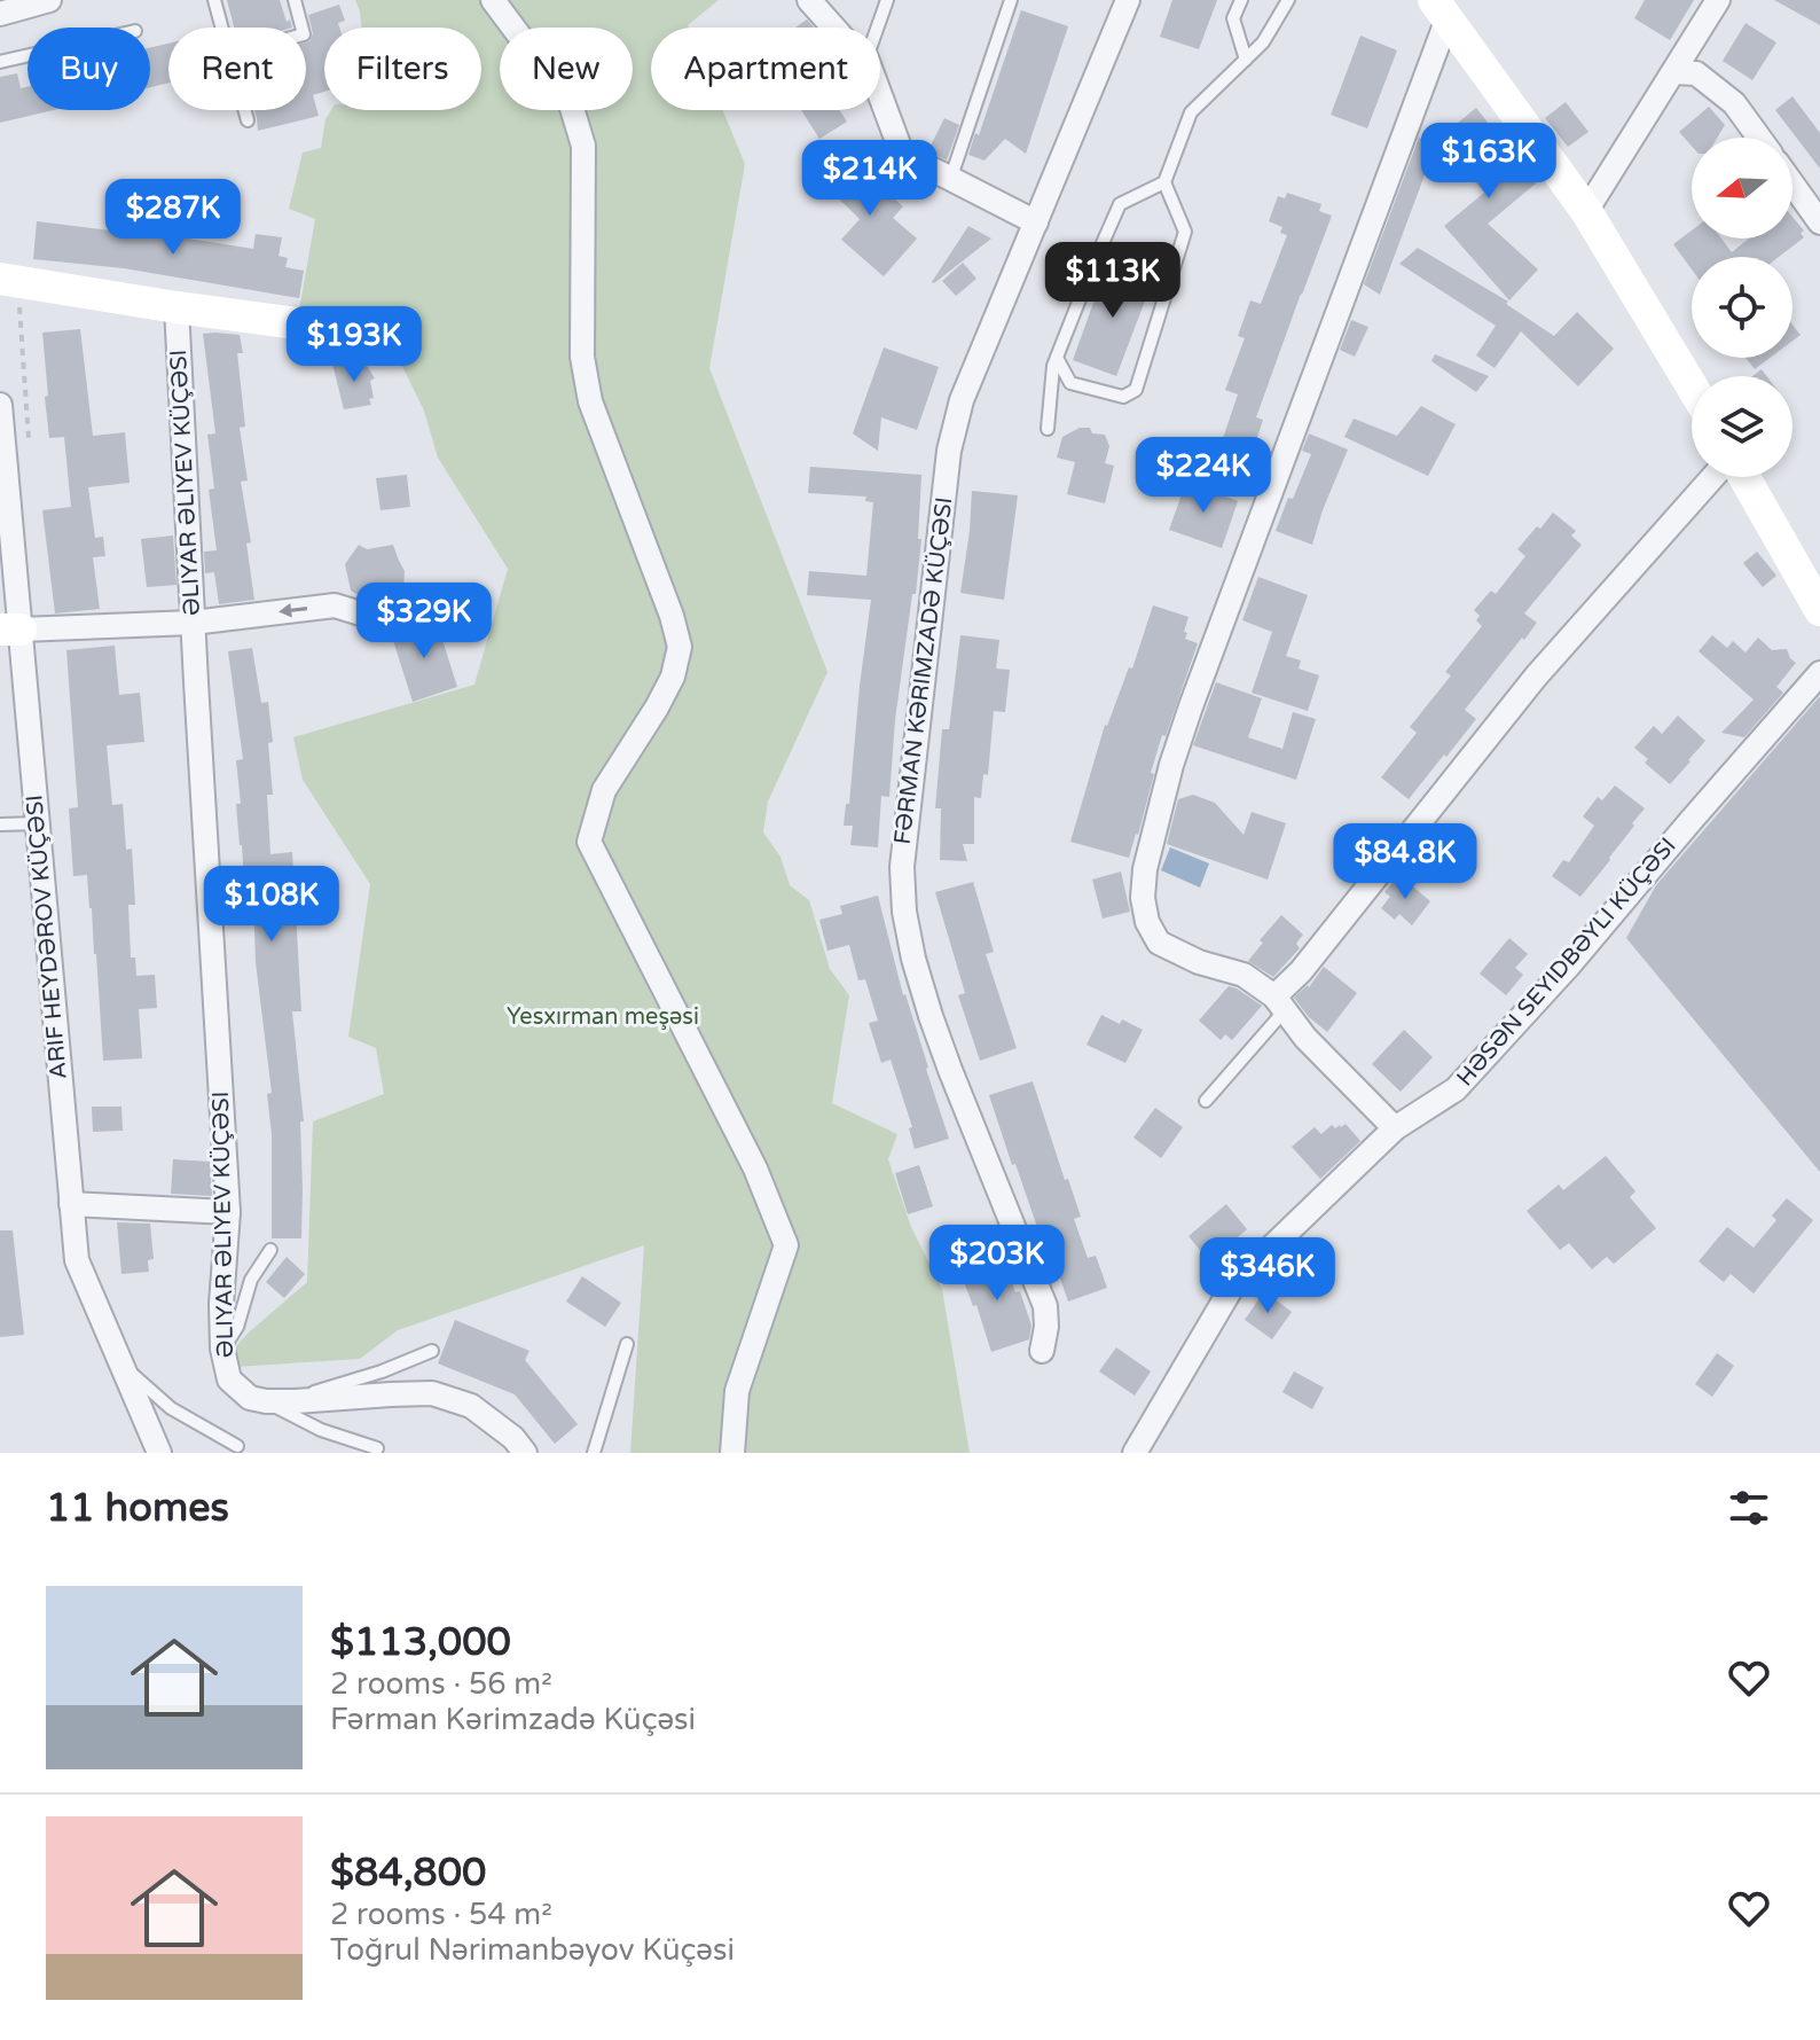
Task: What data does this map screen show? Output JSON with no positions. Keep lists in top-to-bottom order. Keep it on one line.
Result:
{"streets":{"street":["ƏLIYAR ƏLIYEV KÜÇƏSI","FƏRMAN KƏRIMZADƏ KÜÇƏSI","ARIF HEYDƏROV KÜÇƏSI","HƏSƏN SEYIDBƏYLI KÜÇƏSI"]},"parks":["Yesxırman meşəsi"],"north":"left","page":{"chip":["Buy","Rent","Filters","New","Apartment"],"price":["$163K","$214K","$287K","$113K","$193K","$224K","$329K","$84.8K","$108K","$203K","$346K"],"heading":"11 homes","list":[{"name":"$113,000","note":"2 rooms · 56 m² · Fərman Kərimzadə Küçəsi"},{"name":"$84,800","note":"2 rooms · 54 m² · Toğrul Nərimanbəyov Küçəsi"}]}}
